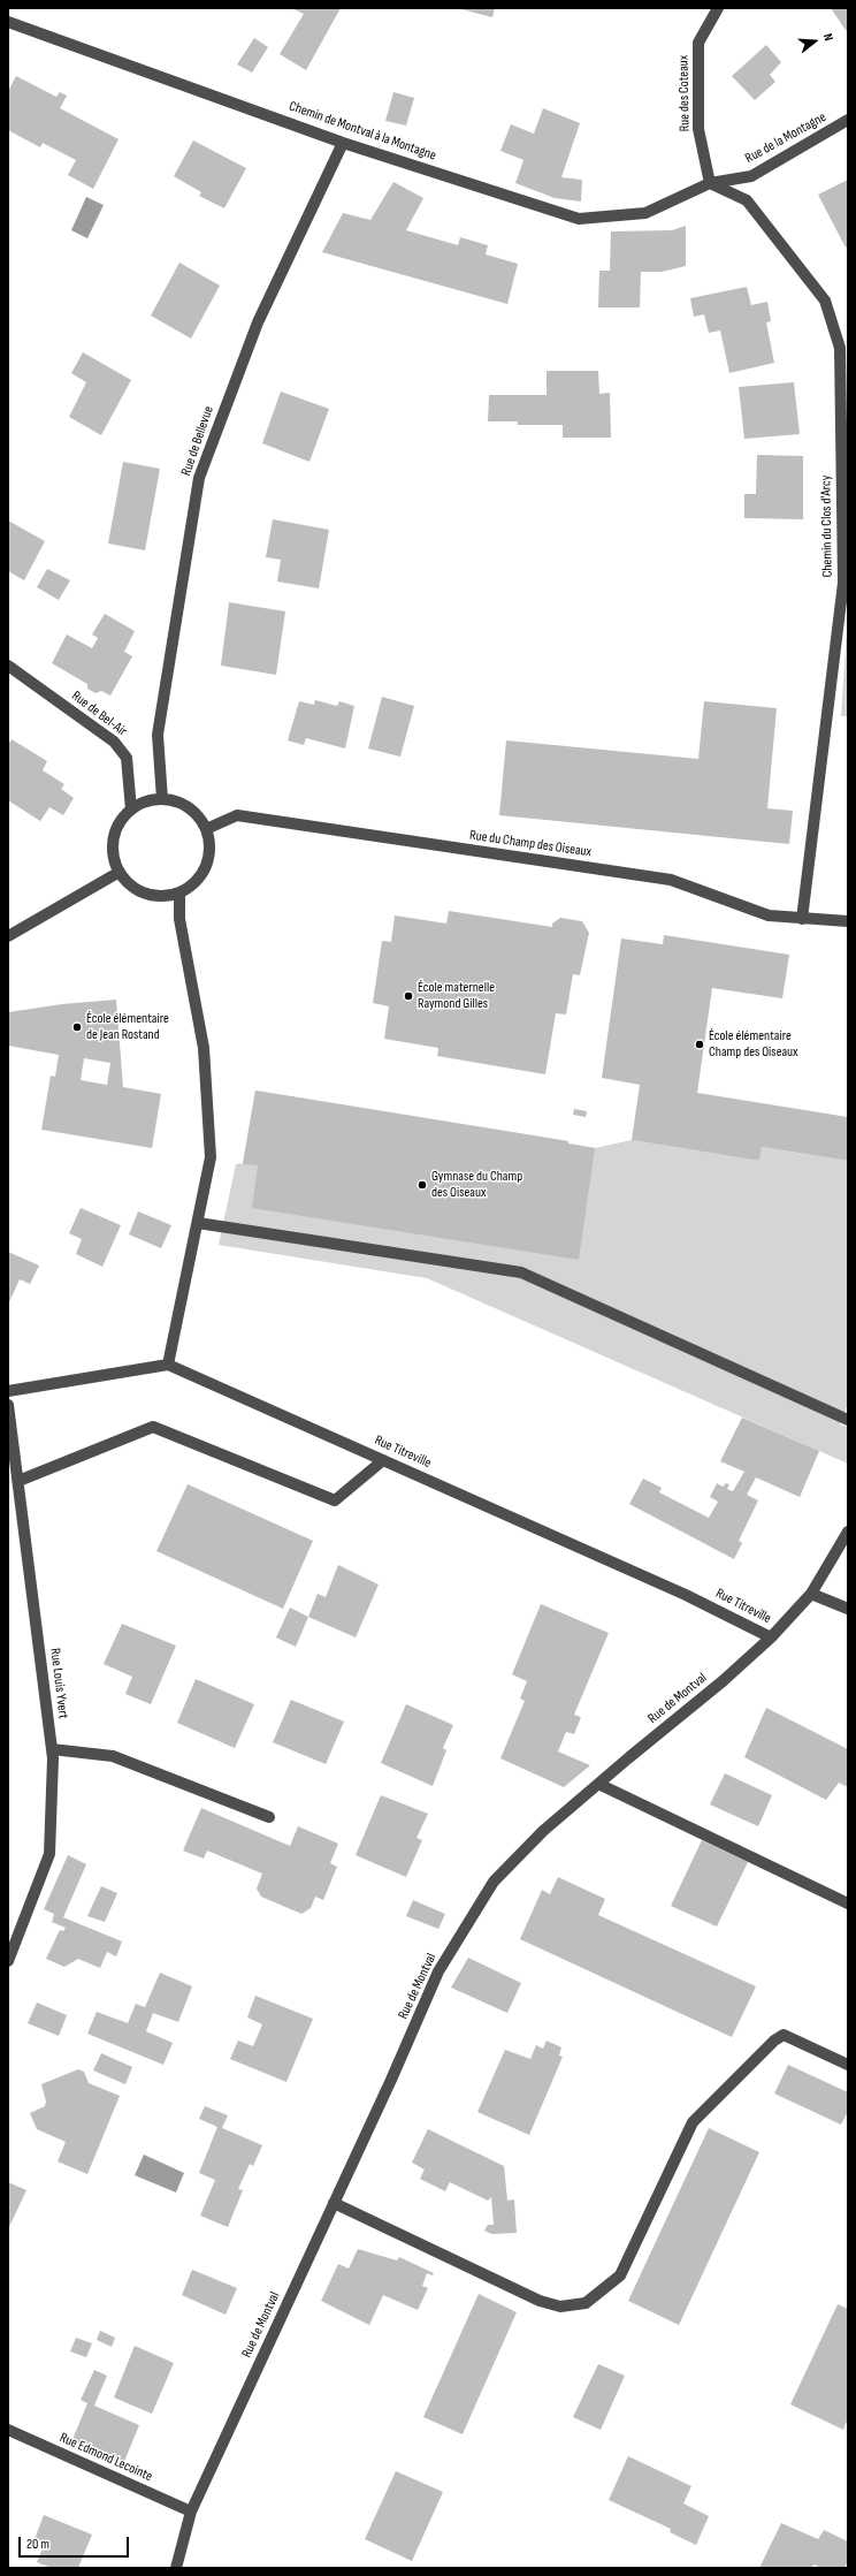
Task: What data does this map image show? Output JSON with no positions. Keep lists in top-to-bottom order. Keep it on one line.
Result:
{"streets":{"street":["Rue des Coteaux","Chemin de Montval à la Montagne","Rue de la Montagne","Rue de Bellevue","Chemin du Clos d'Arcy","Rue de Bel-Air","Rue du Champ des Oiseaux","Rue Titreville","Rue Louis Yvert","Rue de Montval","Rue Edmond Lecointe"]},"crossings":[["Rue des Coteaux","Chemin de Montval à la Montagne"],["Rue des Coteaux","Rue de la Montagne"],["Rue des Coteaux","Chemin du Clos d'Arcy"],["Chemin de Montval à la Montagne","Rue de la Montagne"],["Chemin de Montval à la Montagne","Rue de Bellevue"],["Chemin de Montval à la Montagne","Chemin du Clos d'Arcy"],["Rue de la Montagne","Chemin du Clos d'Arcy"],["Rue de Bellevue","Rue de Bel-Air"],["Rue de Bellevue","Rue du Champ des Oiseaux"],["Chemin du Clos d'Arcy","Rue du Champ des Oiseaux"],["Rue de Bel-Air","Rue du Champ des Oiseaux"],["Rue Titreville","Rue de Montval"],["Rue de Montval","Rue Edmond Lecointe"]],"places":["École maternelle Raymond Gilles","École élémentaire de Jean Rostand","École élémentaire Champ des Oiseaux","Gymnase du Champ des Oiseaux"],"scale_bar":"20 m","north":"right"}
